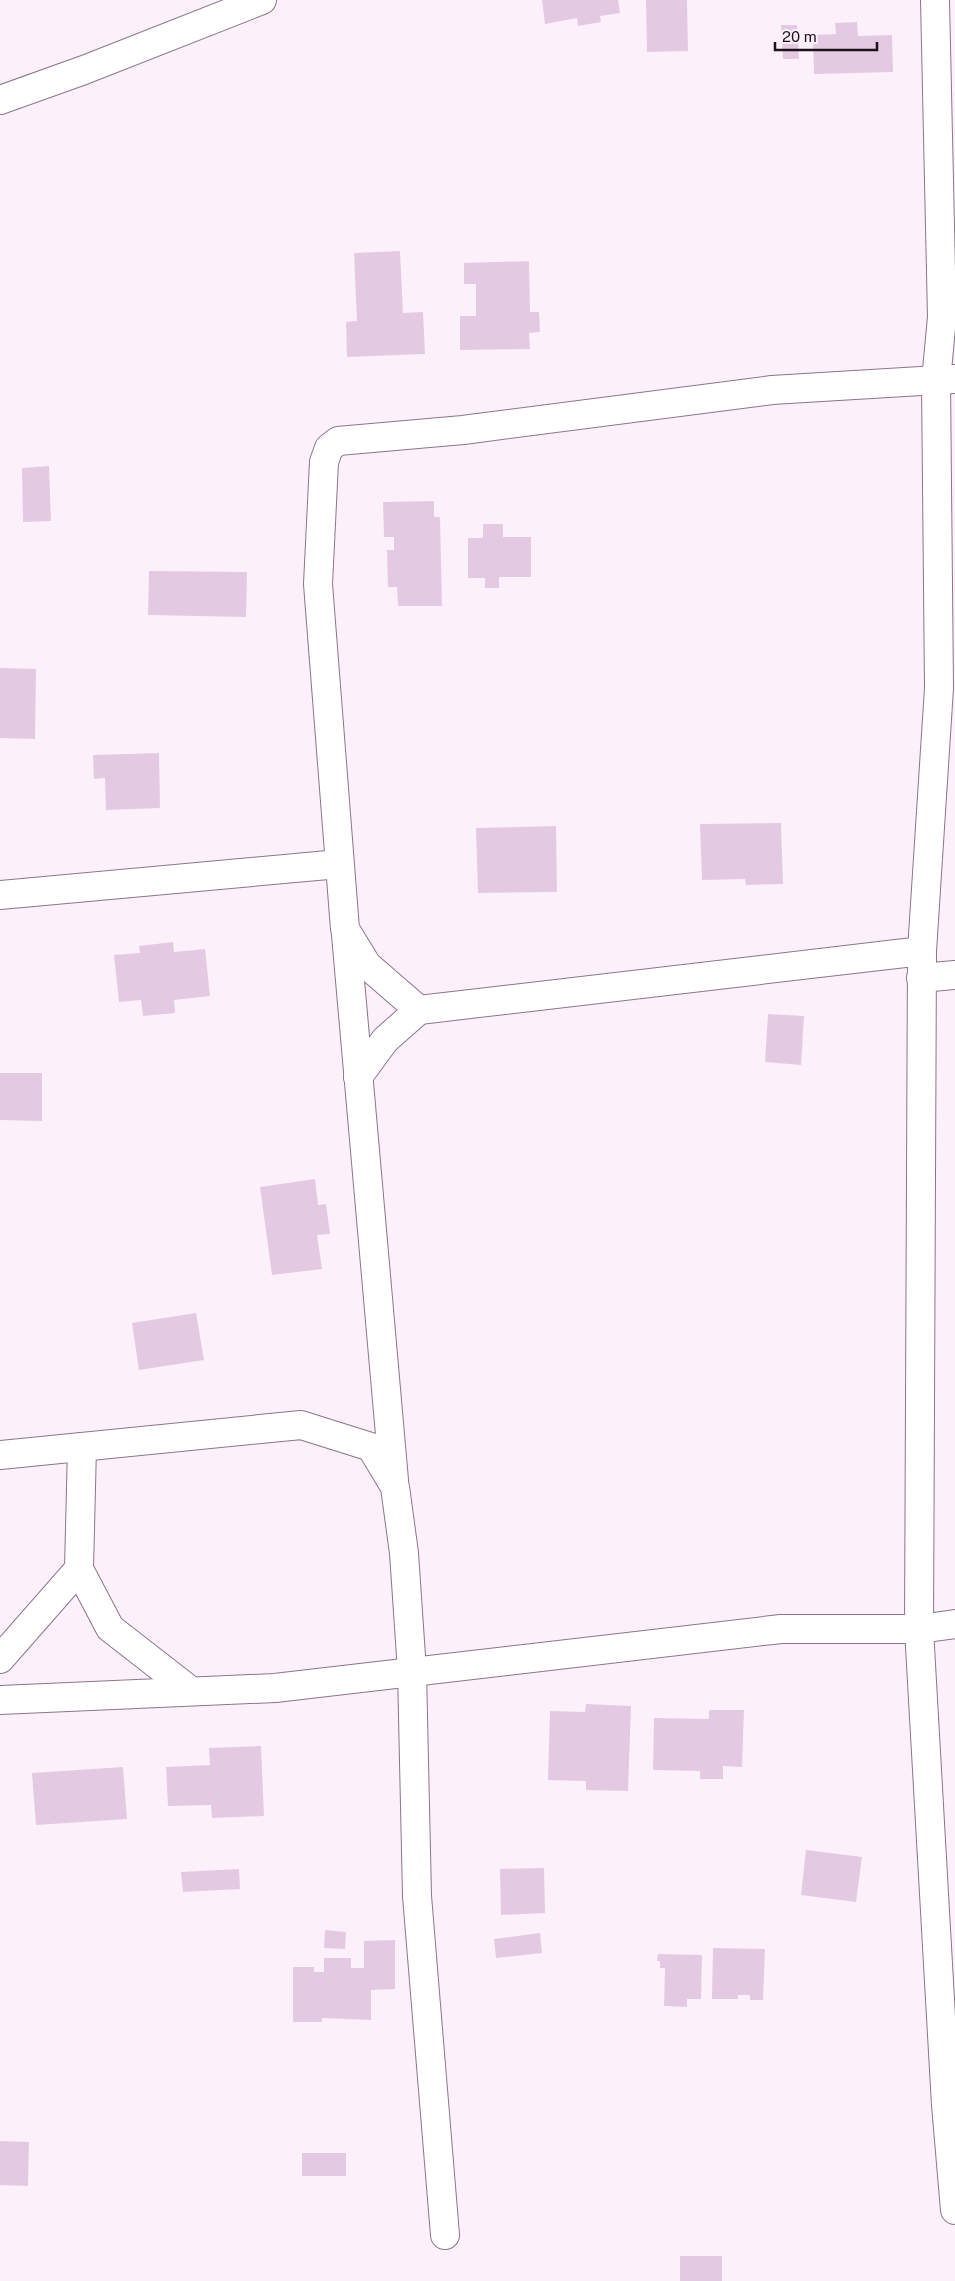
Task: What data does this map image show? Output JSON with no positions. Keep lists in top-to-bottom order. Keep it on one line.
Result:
{"scale_bar":"20 m"}
